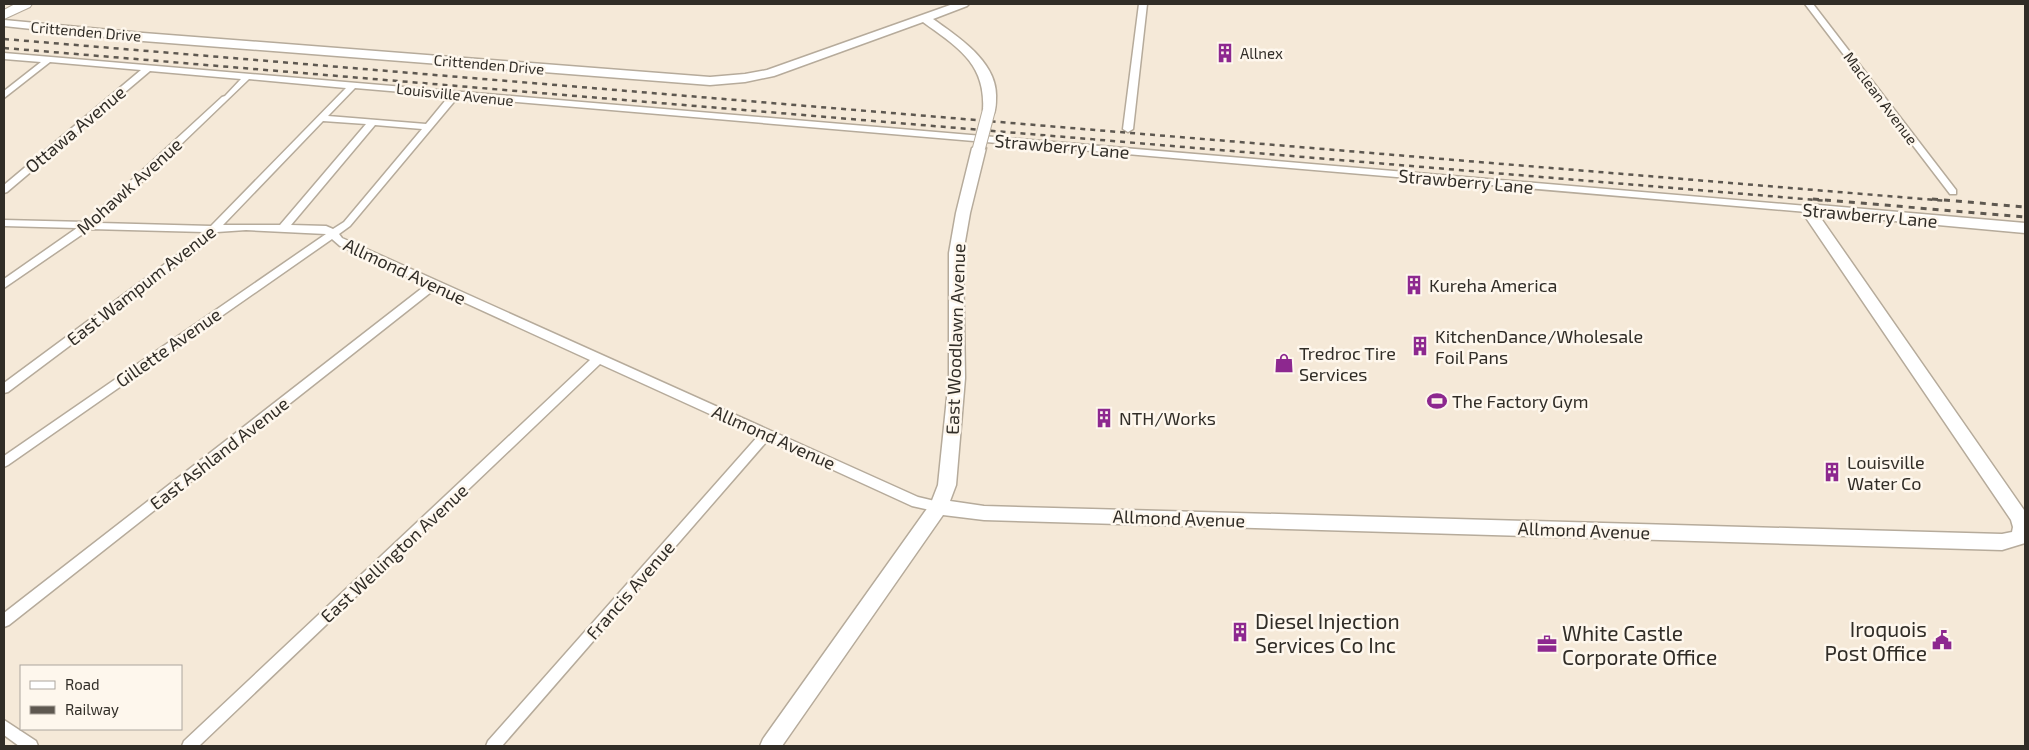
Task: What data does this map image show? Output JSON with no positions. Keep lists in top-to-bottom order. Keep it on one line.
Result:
{"streets":{"main road":["Crittenden Drive","Strawberry Lane","Allmond Avenue","East Woodlawn Avenue"],"street":["Louisville Avenue","Maclean Avenue","Ottawa Avenue","Mohawk Avenue","East Wampum Avenue","Gillette Avenue","East Ashland Avenue","East Wellington Avenue","Francis Avenue"]},"crossings":[["Crittenden Drive","East Woodlawn Avenue"],["Louisville Avenue","Ottawa Avenue"],["Louisville Avenue","Strawberry Lane"],["Louisville Avenue","Mohawk Avenue"],["Louisville Avenue","East Wampum Avenue"],["Louisville Avenue","Gillette Avenue"],["Strawberry Lane","Allmond Avenue"],["Mohawk Avenue","Allmond Avenue"],["Allmond Avenue","East Wampum Avenue"],["Allmond Avenue","East Woodlawn Avenue"],["Allmond Avenue","Gillette Avenue"],["Allmond Avenue","East Ashland Avenue"],["Allmond Avenue","East Wellington Avenue"],["Allmond Avenue","Francis Avenue"]],"places":{"building":["Allnex","Kureha America","KitchenDance/Wholesale Foil Pans","NTH/Works","Louisville Water Co","Diesel Injection Services Co Inc"],"shop":["Tredroc Tire Services"],"sports":["The Factory Gym"],"public building":["Iroquois Post Office"],"office":["White Castle Corporate Office"]},"legend":["Road","Railway"]}
